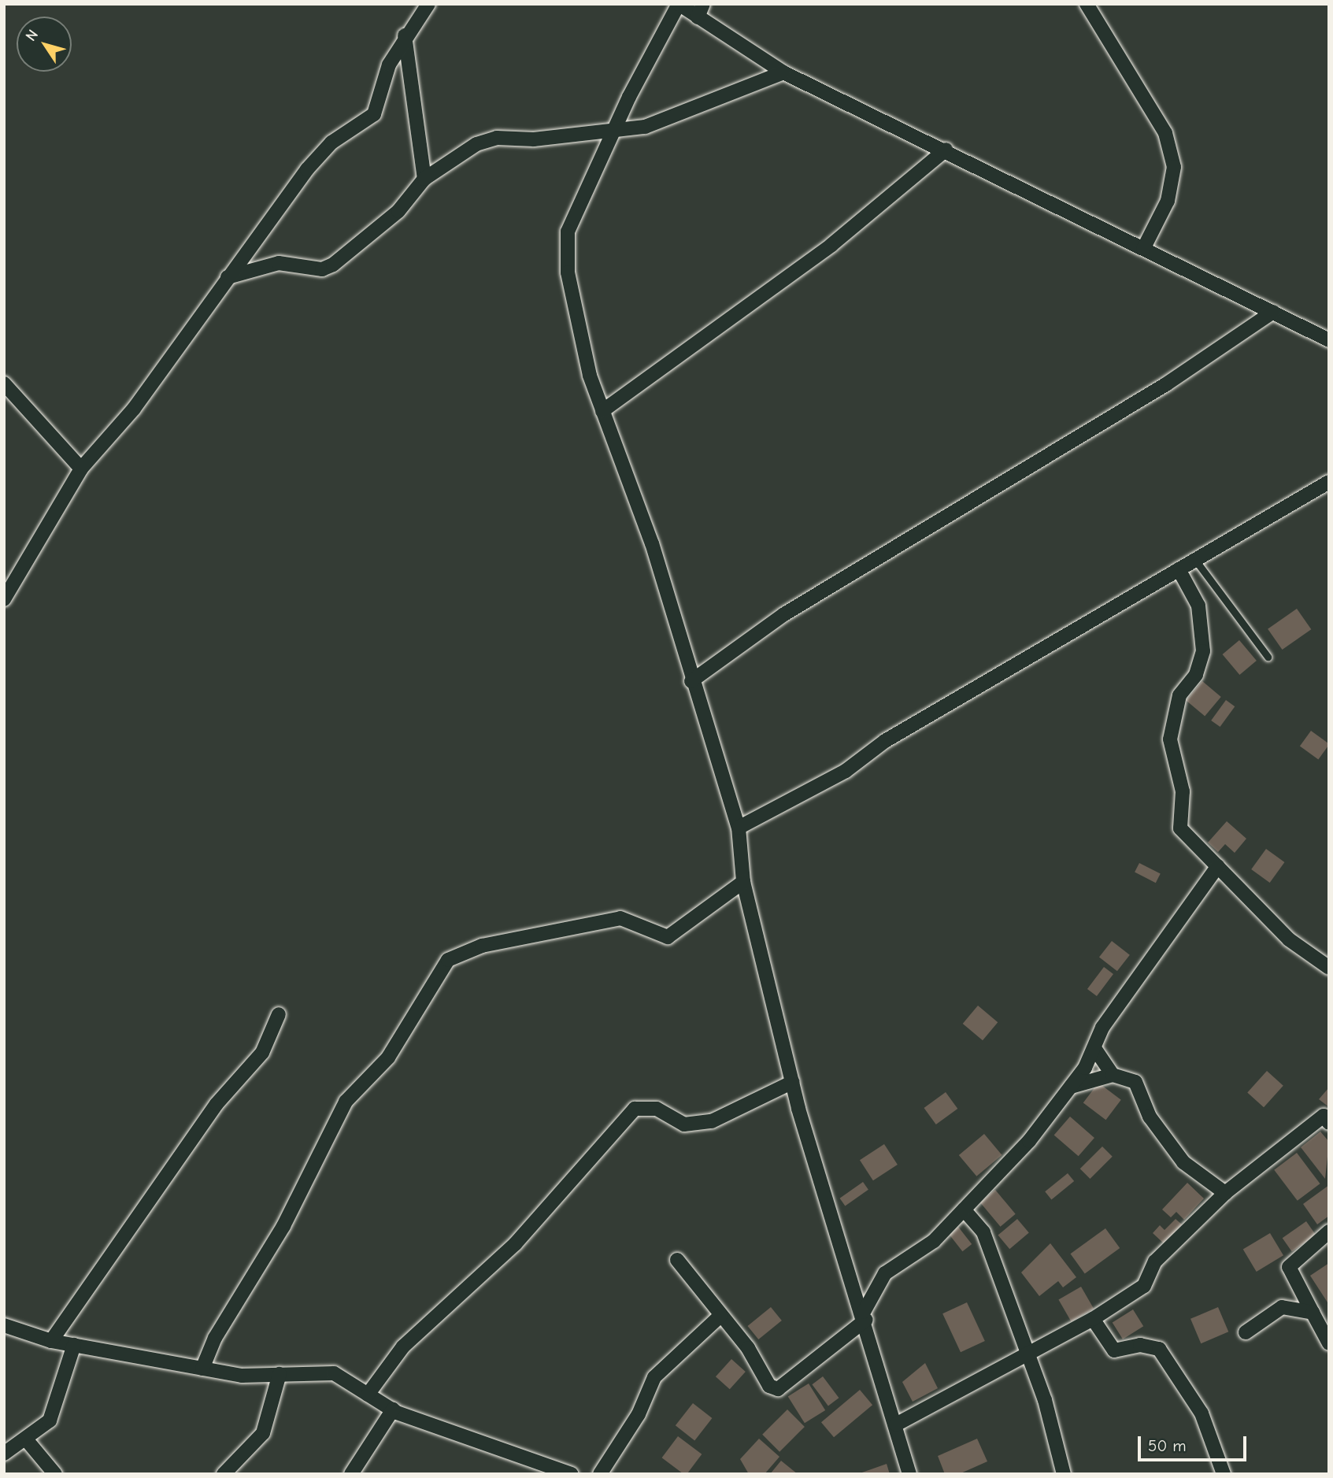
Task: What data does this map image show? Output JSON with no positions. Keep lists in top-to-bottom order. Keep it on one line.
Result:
{"scale_bar":"50 m","north":"top left"}
